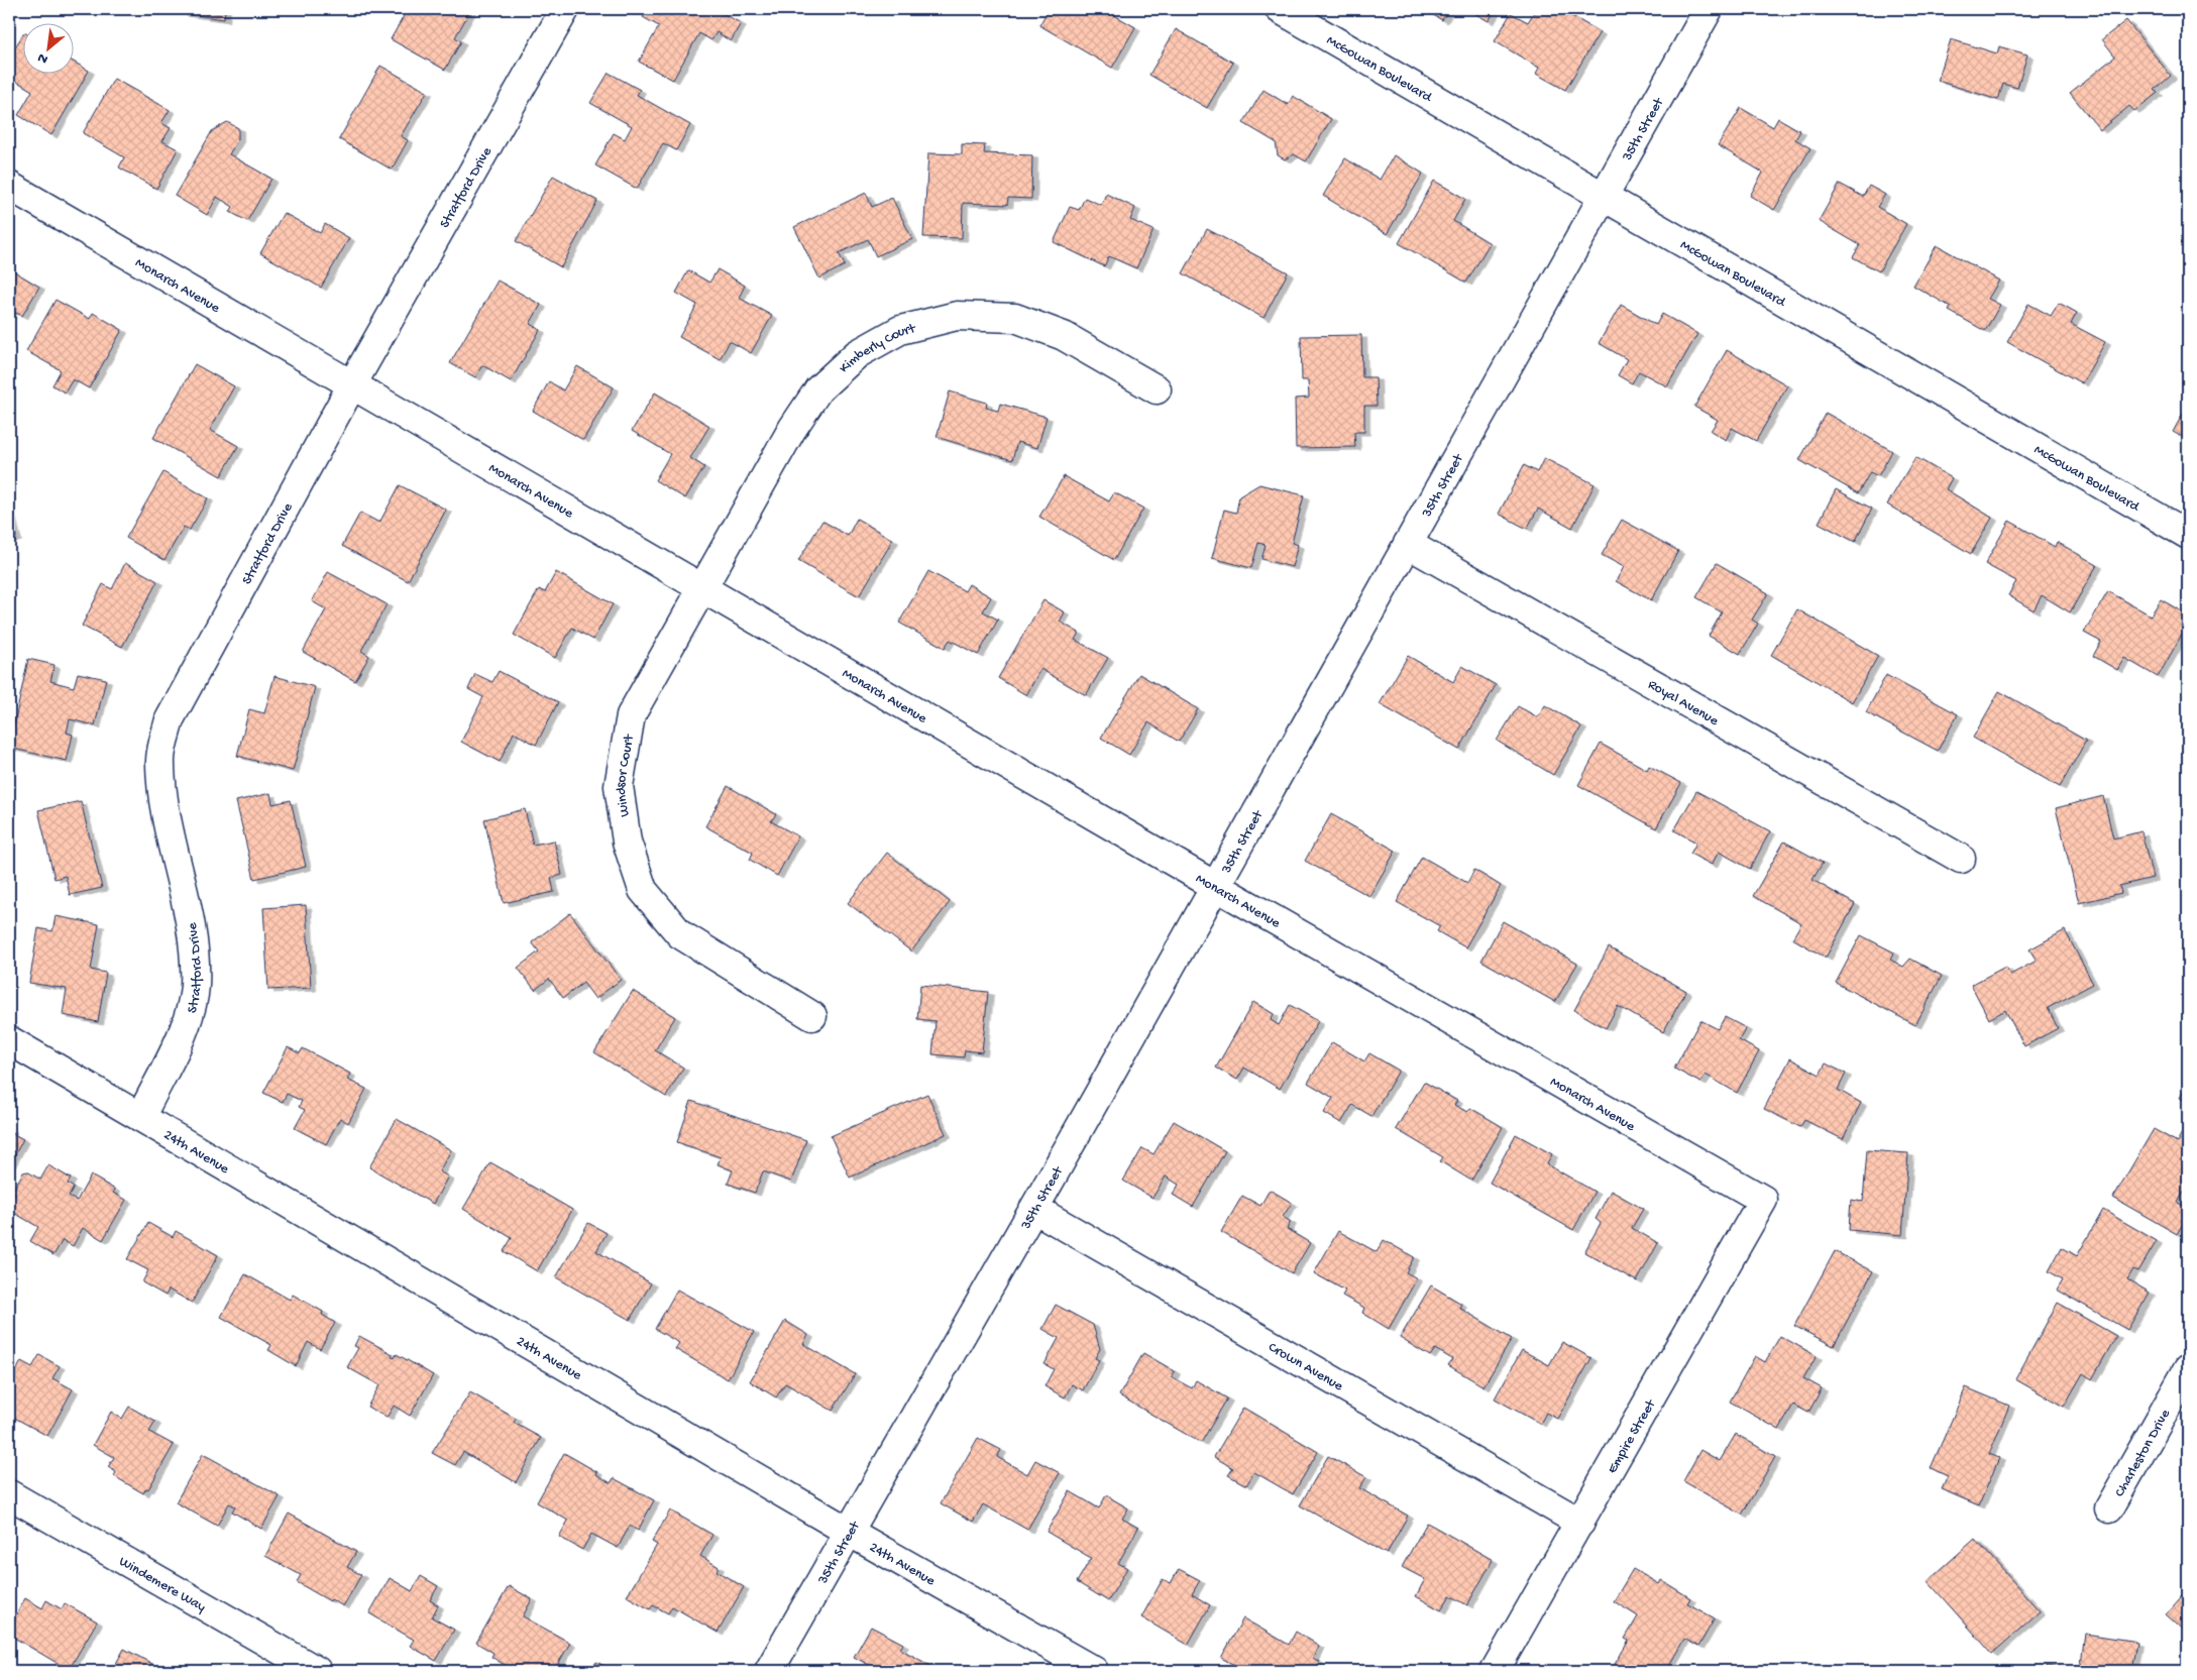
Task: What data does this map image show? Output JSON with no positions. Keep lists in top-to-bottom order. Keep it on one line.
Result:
{"streets":{"street":["McGowan Boulevard","35th Street","Stratford Drive","Monarch Avenue","Kimberly Court","Royal Avenue","Windsor Court","24th Avenue","Crown Avenue","Empire Street","Charleston Drive","Windemere Way"]},"crossings":[["McGowan Boulevard","35th Street"],["35th Street","Monarch Avenue"],["35th Street","Royal Avenue"],["35th Street","24th Avenue"],["35th Street","Crown Avenue"],["Stratford Drive","Monarch Avenue"],["Stratford Drive","24th Avenue"],["Monarch Avenue","Kimberly Court"],["Monarch Avenue","Windsor Court"],["Monarch Avenue","Empire Street"],["Kimberly Court","Windsor Court"],["Crown Avenue","Empire Street"]],"north":"bottom left"}
